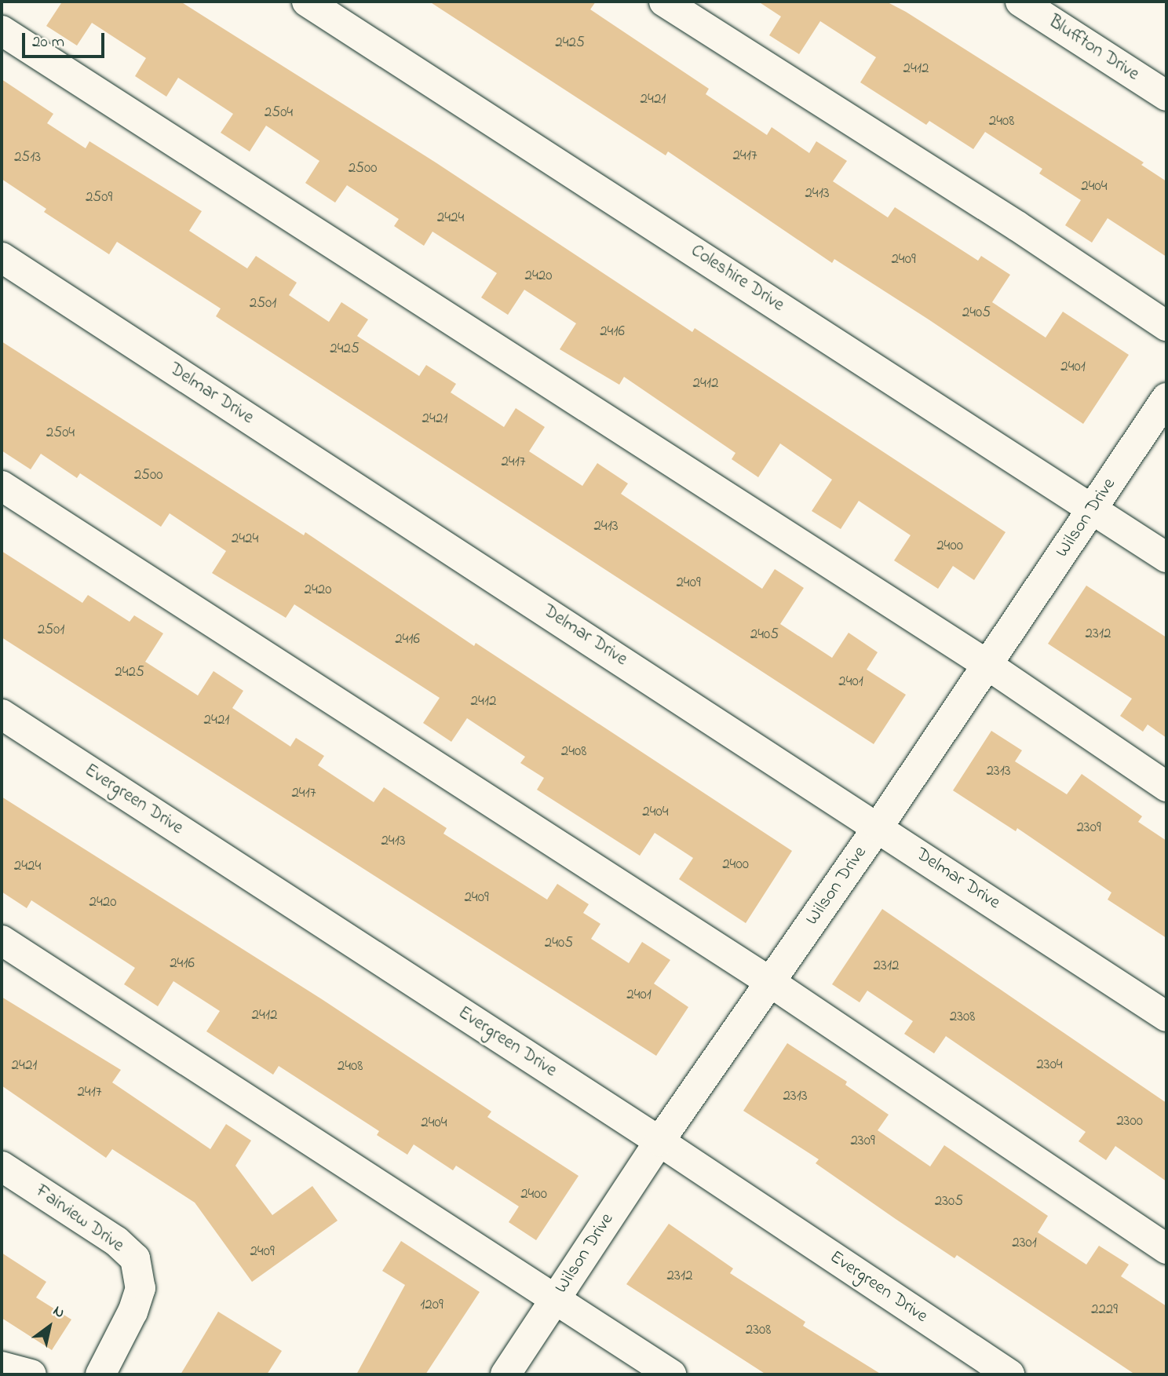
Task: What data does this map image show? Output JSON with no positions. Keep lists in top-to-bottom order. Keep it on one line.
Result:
{"streets":{"street":["Bluffton Drive","Coleshire Drive","Delmar Drive","Wilson Drive","Evergreen Drive","Fairview Drive"]},"crossings":[["Coleshire Drive","Wilson Drive"],["Delmar Drive","Wilson Drive"],["Wilson Drive","Evergreen Drive"]],"house_numbers":["2425","2412","2421","2504","2408","2417","2513","2500","2404","2413","2509","2424","2409","2420","2501","2405","2416","2425","2401","2412","2421","2504","2417","2500","2413","2424","2400","2409","2420","2501","2312","2405","2416","2425","2401","2412","2421","2408","2313","2417","2404","2309","2413","2400","2424","2409","2420","2405","2416","2312","2401","2412","2308","2304","2421","2408","2417","2313","2300","2404","2309","2400","2305","2301","2409","2312","1209","2229","2308"],"scale_bar":"20 m","north":"top right"}
